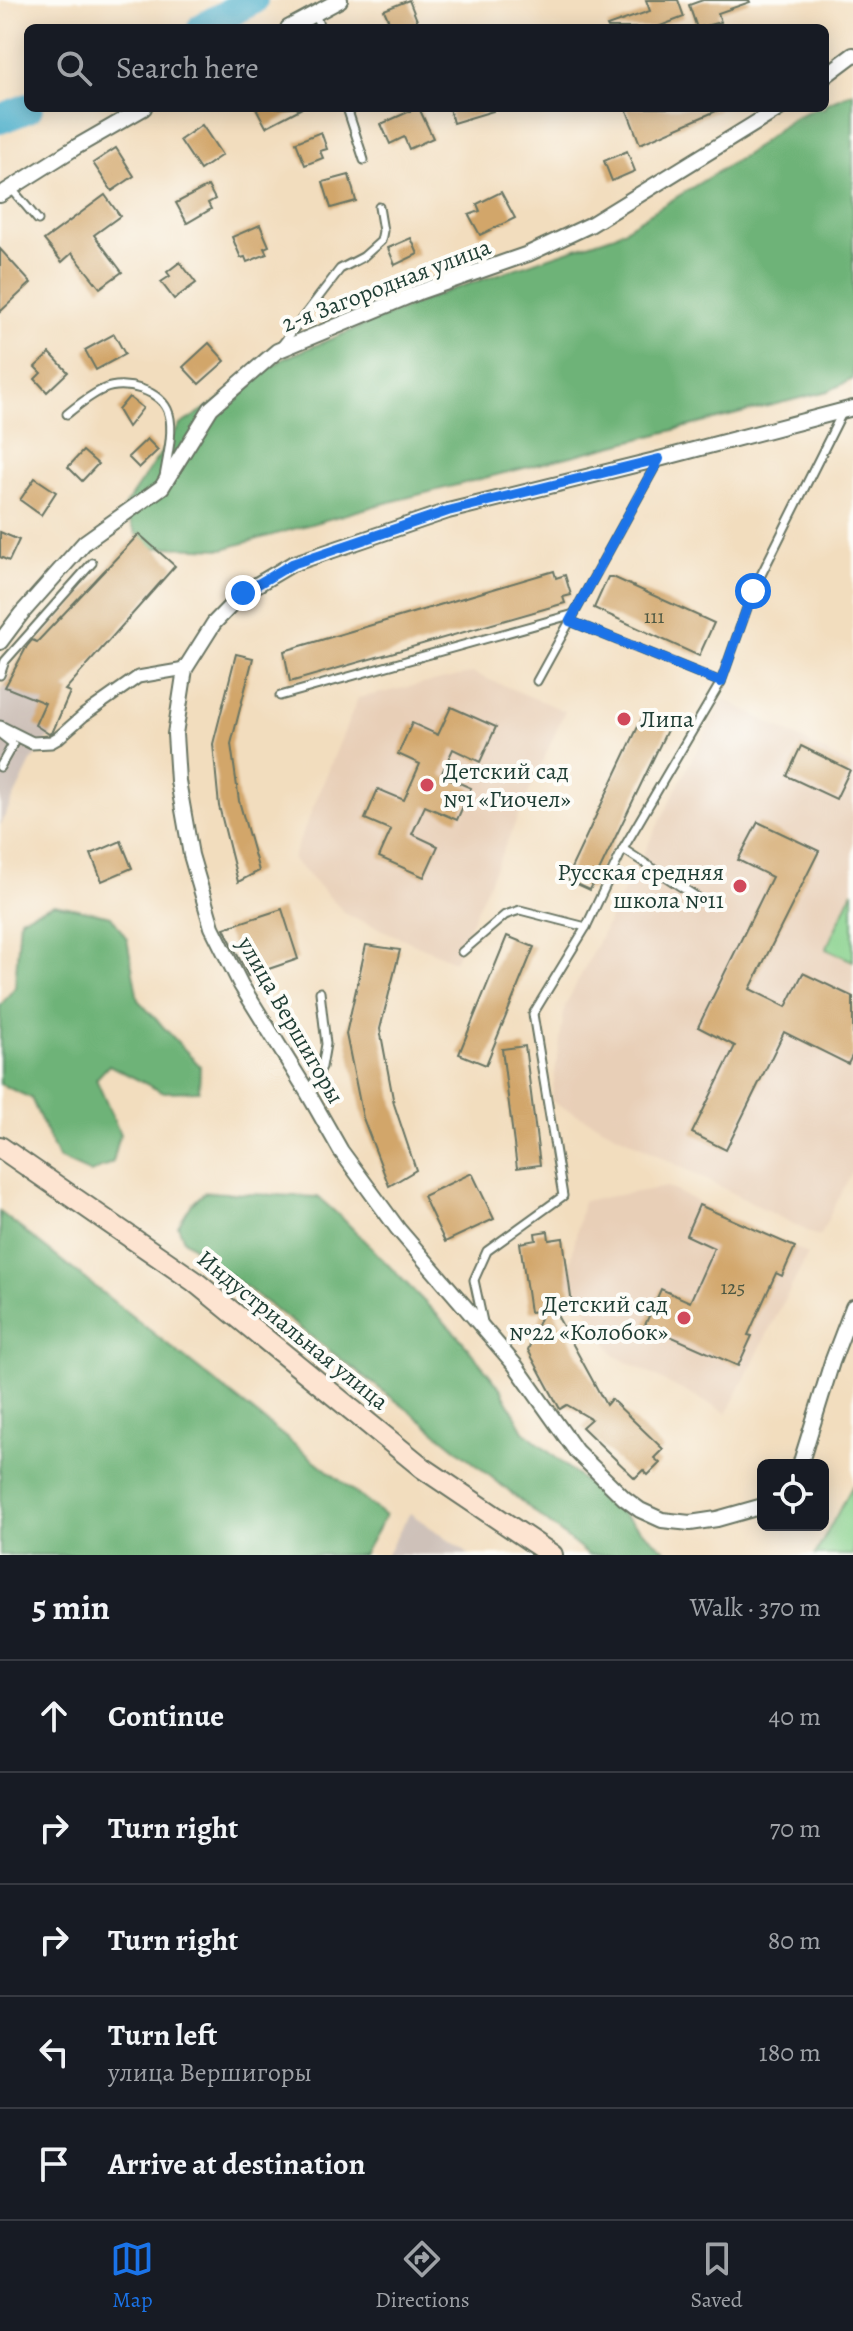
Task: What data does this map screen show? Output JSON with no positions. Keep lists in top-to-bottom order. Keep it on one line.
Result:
{"streets":{"main road":["Индустриальная улица"],"street":["2-я Загородная улица","улица Вершигоры"]},"places":["Липа","Детский сад №1 «Гиочел»","Русская средняя школа №11","Детский сад №22 «Колобок»"],"house_numbers":["111","125"],"page":{"search":"Search here","heading":["5 min","Walk · 370 m"],"list":[["Continue","40 m"],["Turn right","70 m"],["Turn right","80 m"],["Turn left","улица Вершигоры","180 m"],"Arrive at destination"],"nav":["Map","Directions","Saved"]}}
